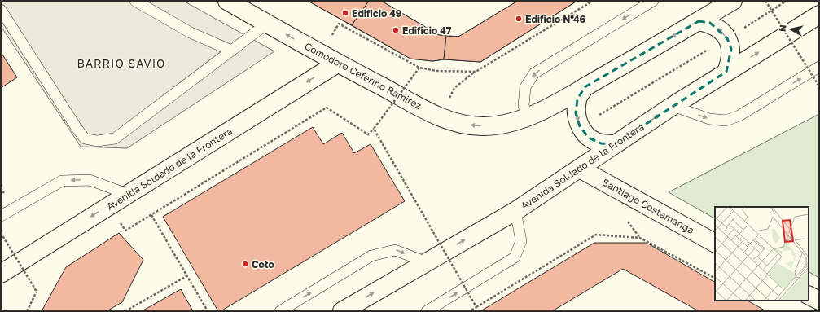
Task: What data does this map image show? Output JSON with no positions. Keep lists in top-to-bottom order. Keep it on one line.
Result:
{"streets":{"street":["Comodoro Ceferino Ramirez","Avenida Soldado de la Frontera","Santiago Costamanga"]},"crossings":[["Comodoro Ceferino Ramirez","Avenida Soldado de la Frontera"],["Avenida Soldado de la Frontera","Santiago Costamanga"]],"one_way":["Comodoro Ceferino Ramirez"],"districts":["BARRIO SAVIO"],"places":["Edificio 49","Edificio N°46","Edificio 47","Coto"],"north":"left"}
